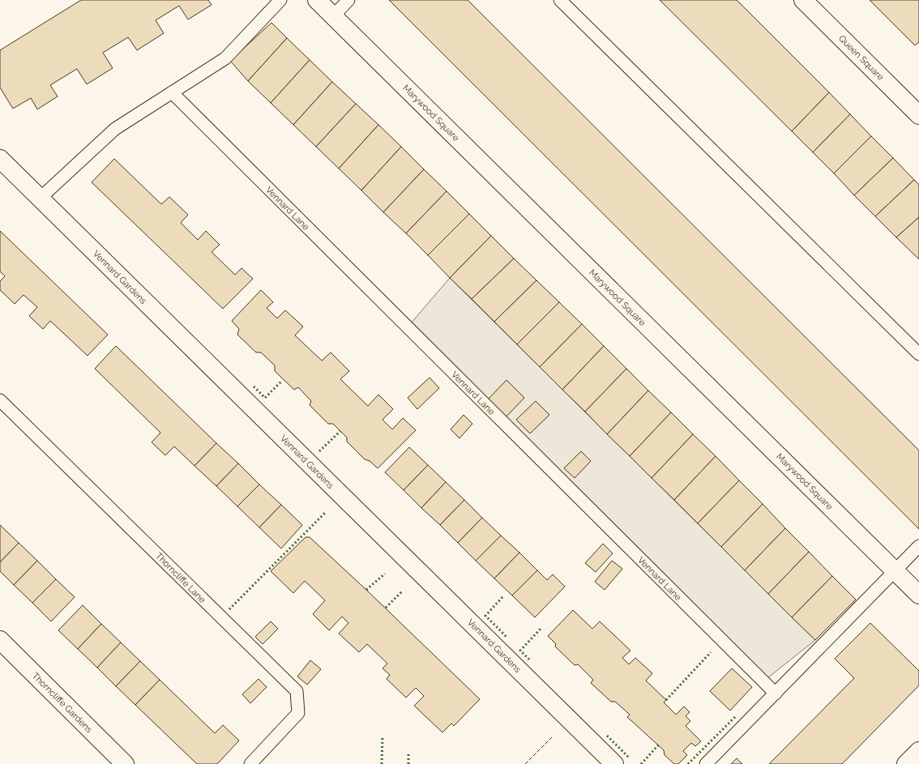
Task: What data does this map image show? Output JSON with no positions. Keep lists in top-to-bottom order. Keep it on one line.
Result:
{"streets":{"street":["Queen Square","Marywood Square","Vennard Gardens","Thorncliffe Gardens"],"lane":["Vennard Lane","Thorncliffe Lane"]}}
